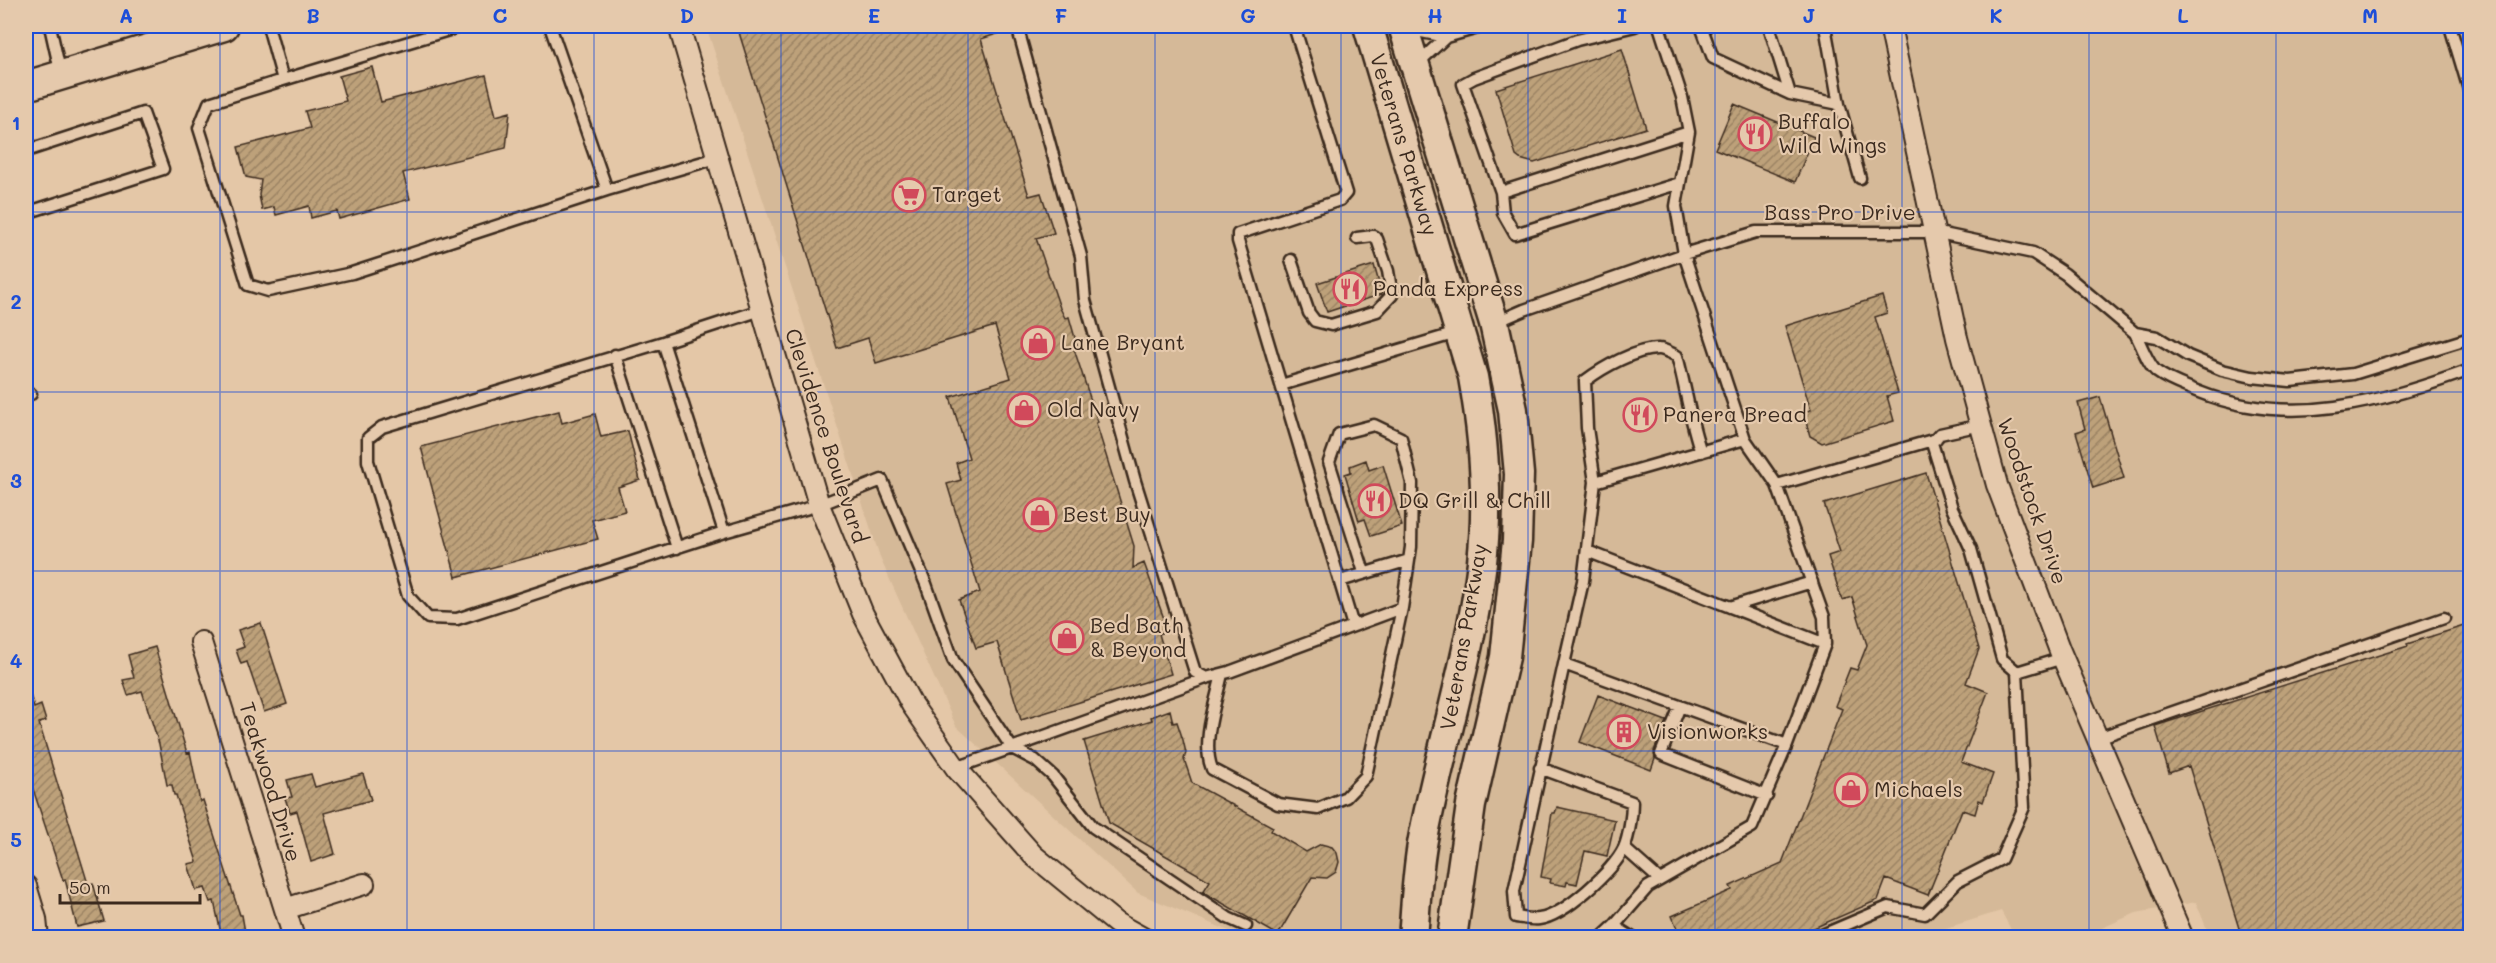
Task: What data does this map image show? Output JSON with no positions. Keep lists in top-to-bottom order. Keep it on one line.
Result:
{"streets":{"main road":["Veterans Parkway"],"street":["Clevidence Boulevard","Woodstock Drive","Teakwood Drive"],"lane":["Bass Pro Drive"]},"crossings":[["Veterans Parkway","Bass Pro Drive"],["Bass Pro Drive","Woodstock Drive"]],"places":{"restaurant":["Buffalo Wild Wings","Panda Express","Panera Bread","DQ Grill & Chill"],"supermarket":["Target"],"shop":["Lane Bryant","Old Navy","Best Buy","Bed Bath & Beyond","Michaels"],"building":["Visionworks"]},"scale_bar":"50 m","grid":{"columns":["A","B","C","D","E","F","G","H","I","J","K","L","M"],"rows":["1","2","3","4","5"]}}
